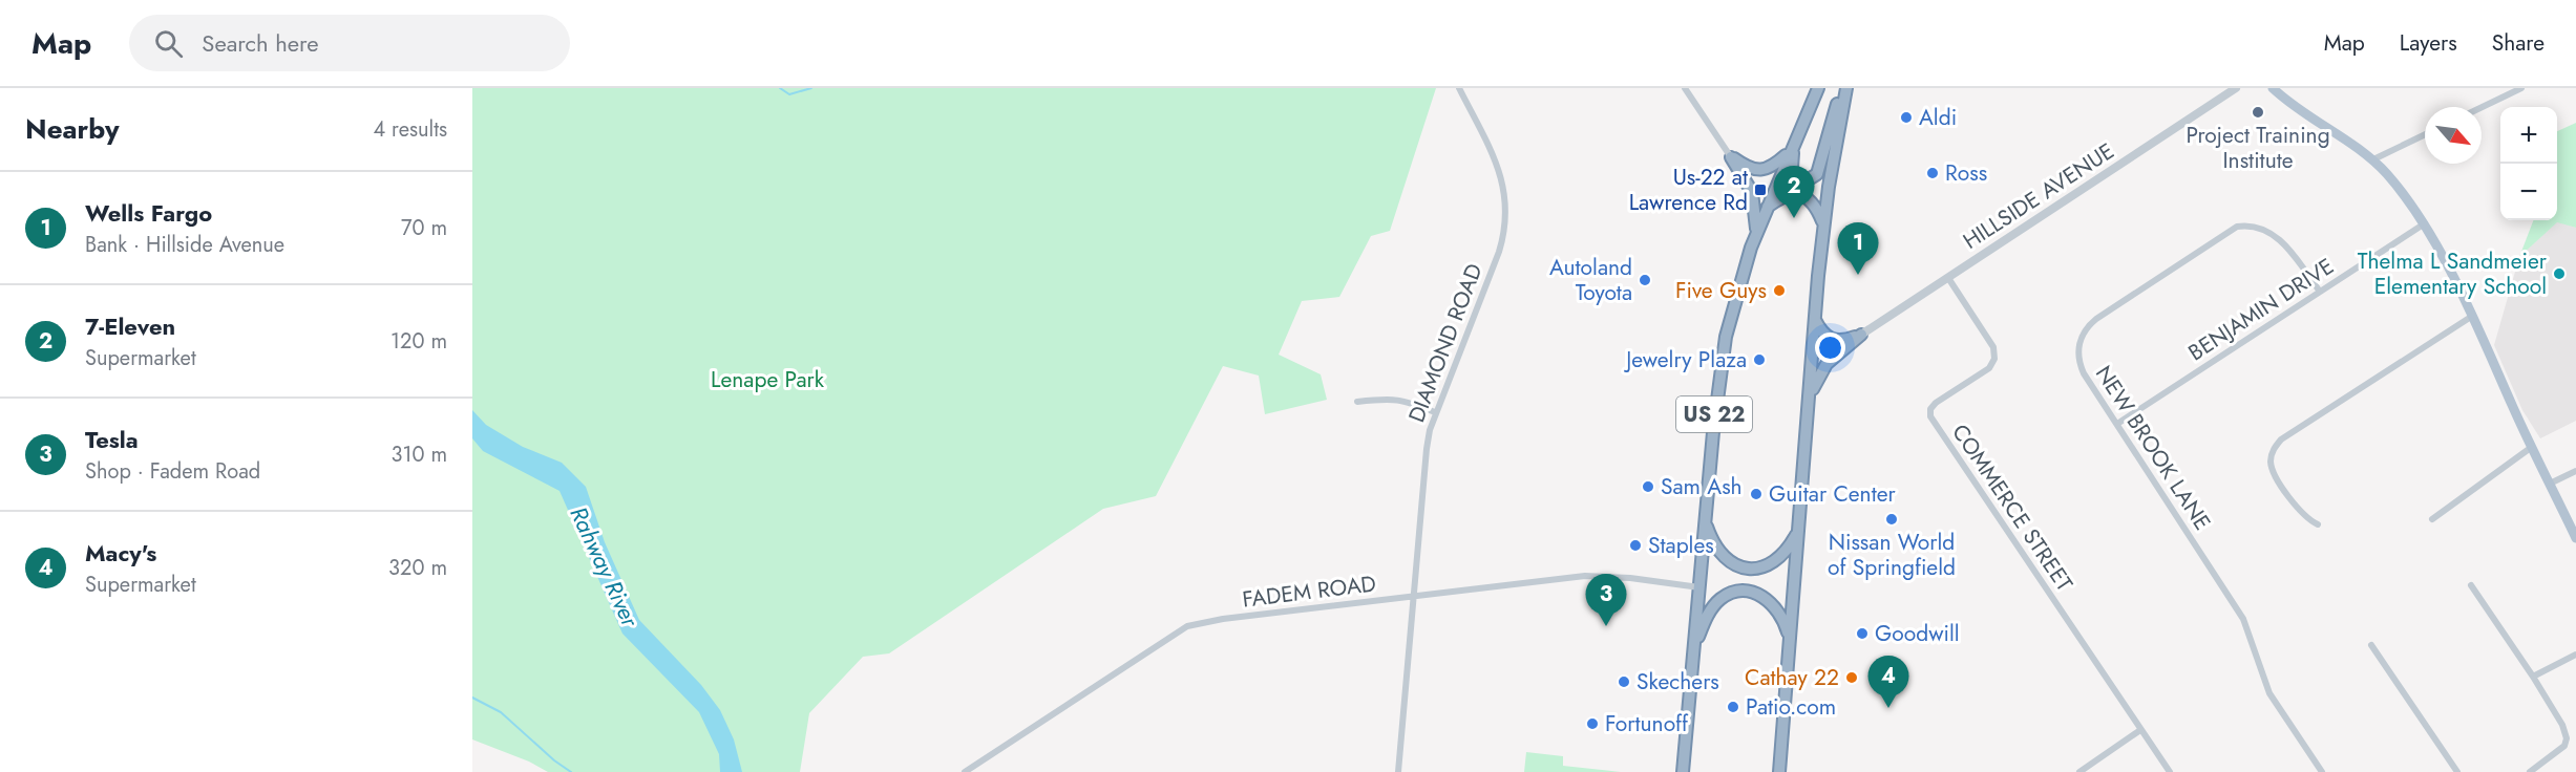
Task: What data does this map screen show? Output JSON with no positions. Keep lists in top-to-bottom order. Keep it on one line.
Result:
{"streets":{"highway":["US 22"],"street":["HILLSIDE AVENUE","BENJAMIN DRIVE","DIAMOND ROAD","NEW BROOK LANE","COMMERCE STREET","FADEM ROAD"]},"crossings":[["HILLSIDE AVENUE","COMMERCE STREET"],["BENJAMIN DRIVE","NEW BROOK LANE"],["DIAMOND ROAD","FADEM ROAD"],["US 22","FADEM ROAD"]],"water":["Rahway River"],"parks":["Lenape Park"],"places":{"other":["Project Training Institute","Aldi","Ross","Thelma L Sandmeier Elementary School","Autoland Toyota","Five Guys","Jewelry Plaza","Sam Ash","Guitar Center","Nissan World of Springfield","Staples","Goodwill","Cathay 22","Skechers","Patio.com","Fortunoff"],"transit":["Us-22 at Lawrence Rd"]},"north":"bottom right","page":{"header":"Map","search":"Search here","nav":["Map","Layers","Share"],"heading":["Nearby","4 results"],"map_buttons":["+","−"],"pins":["2","1","3","4"],"list":[{"mark":"1","name":"Wells Fargo","note":"Bank · Hillside Avenue","value":"70 m"},{"mark":"2","name":"7-Eleven","note":"Supermarket","value":"120 m"},{"mark":"3","name":"Tesla","note":"Shop · Fadem Road","value":"310 m"},{"mark":"4","name":"Macy's","note":"Supermarket","value":"320 m"}]}}
